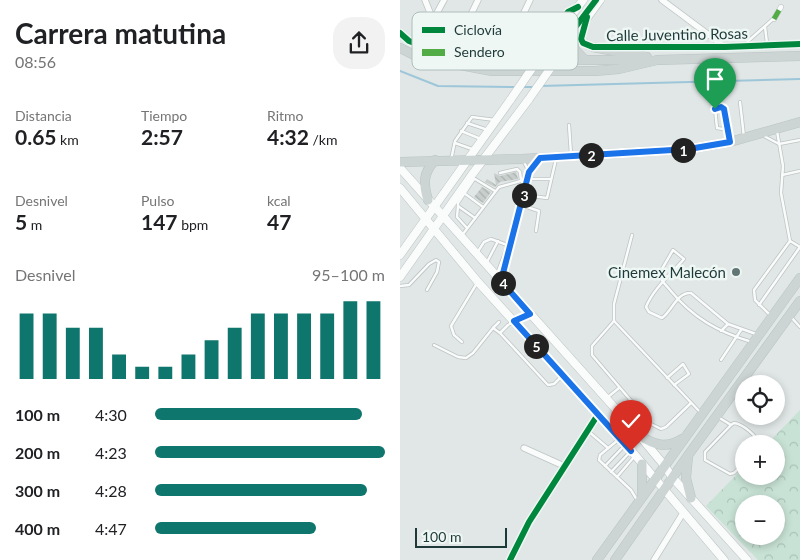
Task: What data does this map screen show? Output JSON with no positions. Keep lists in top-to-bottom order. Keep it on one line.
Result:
{"streets":{"street":["Calle Juventino Rosas"]},"places":["Cinemex Malecón"],"legend":["Ciclovía","Sendero"],"scale_bar":"100 m","page":{"heading":["Carrera matutina","08:56"],"stats":[["Distancia","0.65 km"],["Tiempo","2:57"],["Ritmo","4:32 /km"],["Desnivel","5 m"],["Pulso","147 bpm"],["kcal","47"]],"pins":["1","2","3","4","5"],"chart":["Desnivel","95–100 m"],"map_buttons":["+","−"],"list":[{"name":"100 m","note":"4:30"},{"name":"200 m","note":"4:23"},{"name":"300 m","note":"4:28"},{"name":"400 m","note":"4:47"}],"scale":"100 m"}}
